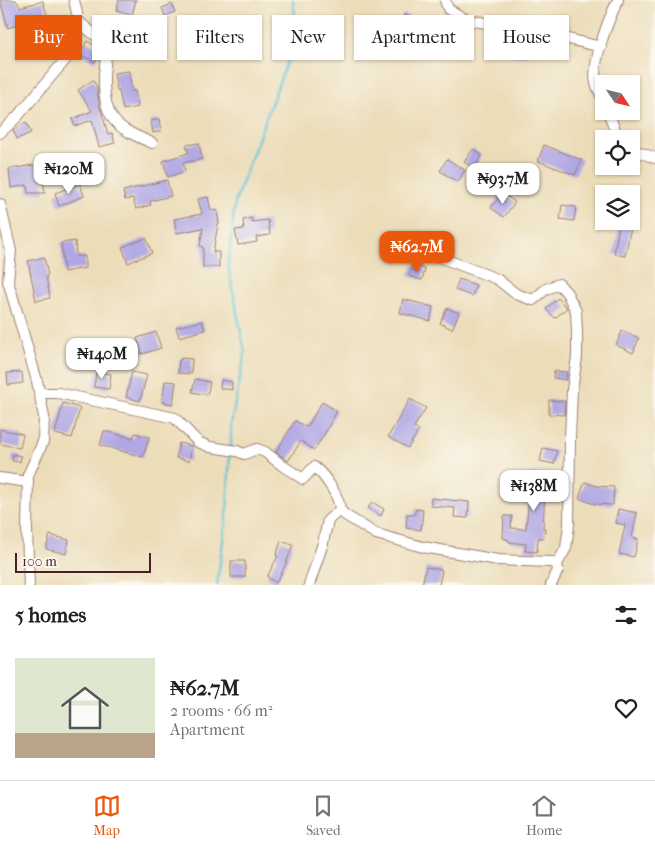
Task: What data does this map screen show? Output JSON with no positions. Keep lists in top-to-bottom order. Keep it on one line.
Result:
{"scale_bar":"100 m","north":"bottom right","page":{"chip":["Buy","Rent","Filters","New","Apartment","House"],"price":["₦120M","₦93.7M","₦62.7M","₦140M","₦138M"],"scale":"100 m","heading":"5 homes","list":[{"name":"₦62.7M","note":"2 rooms · 66 m² · Apartment"}],"tabs":["Map","Saved","Home"]}}
